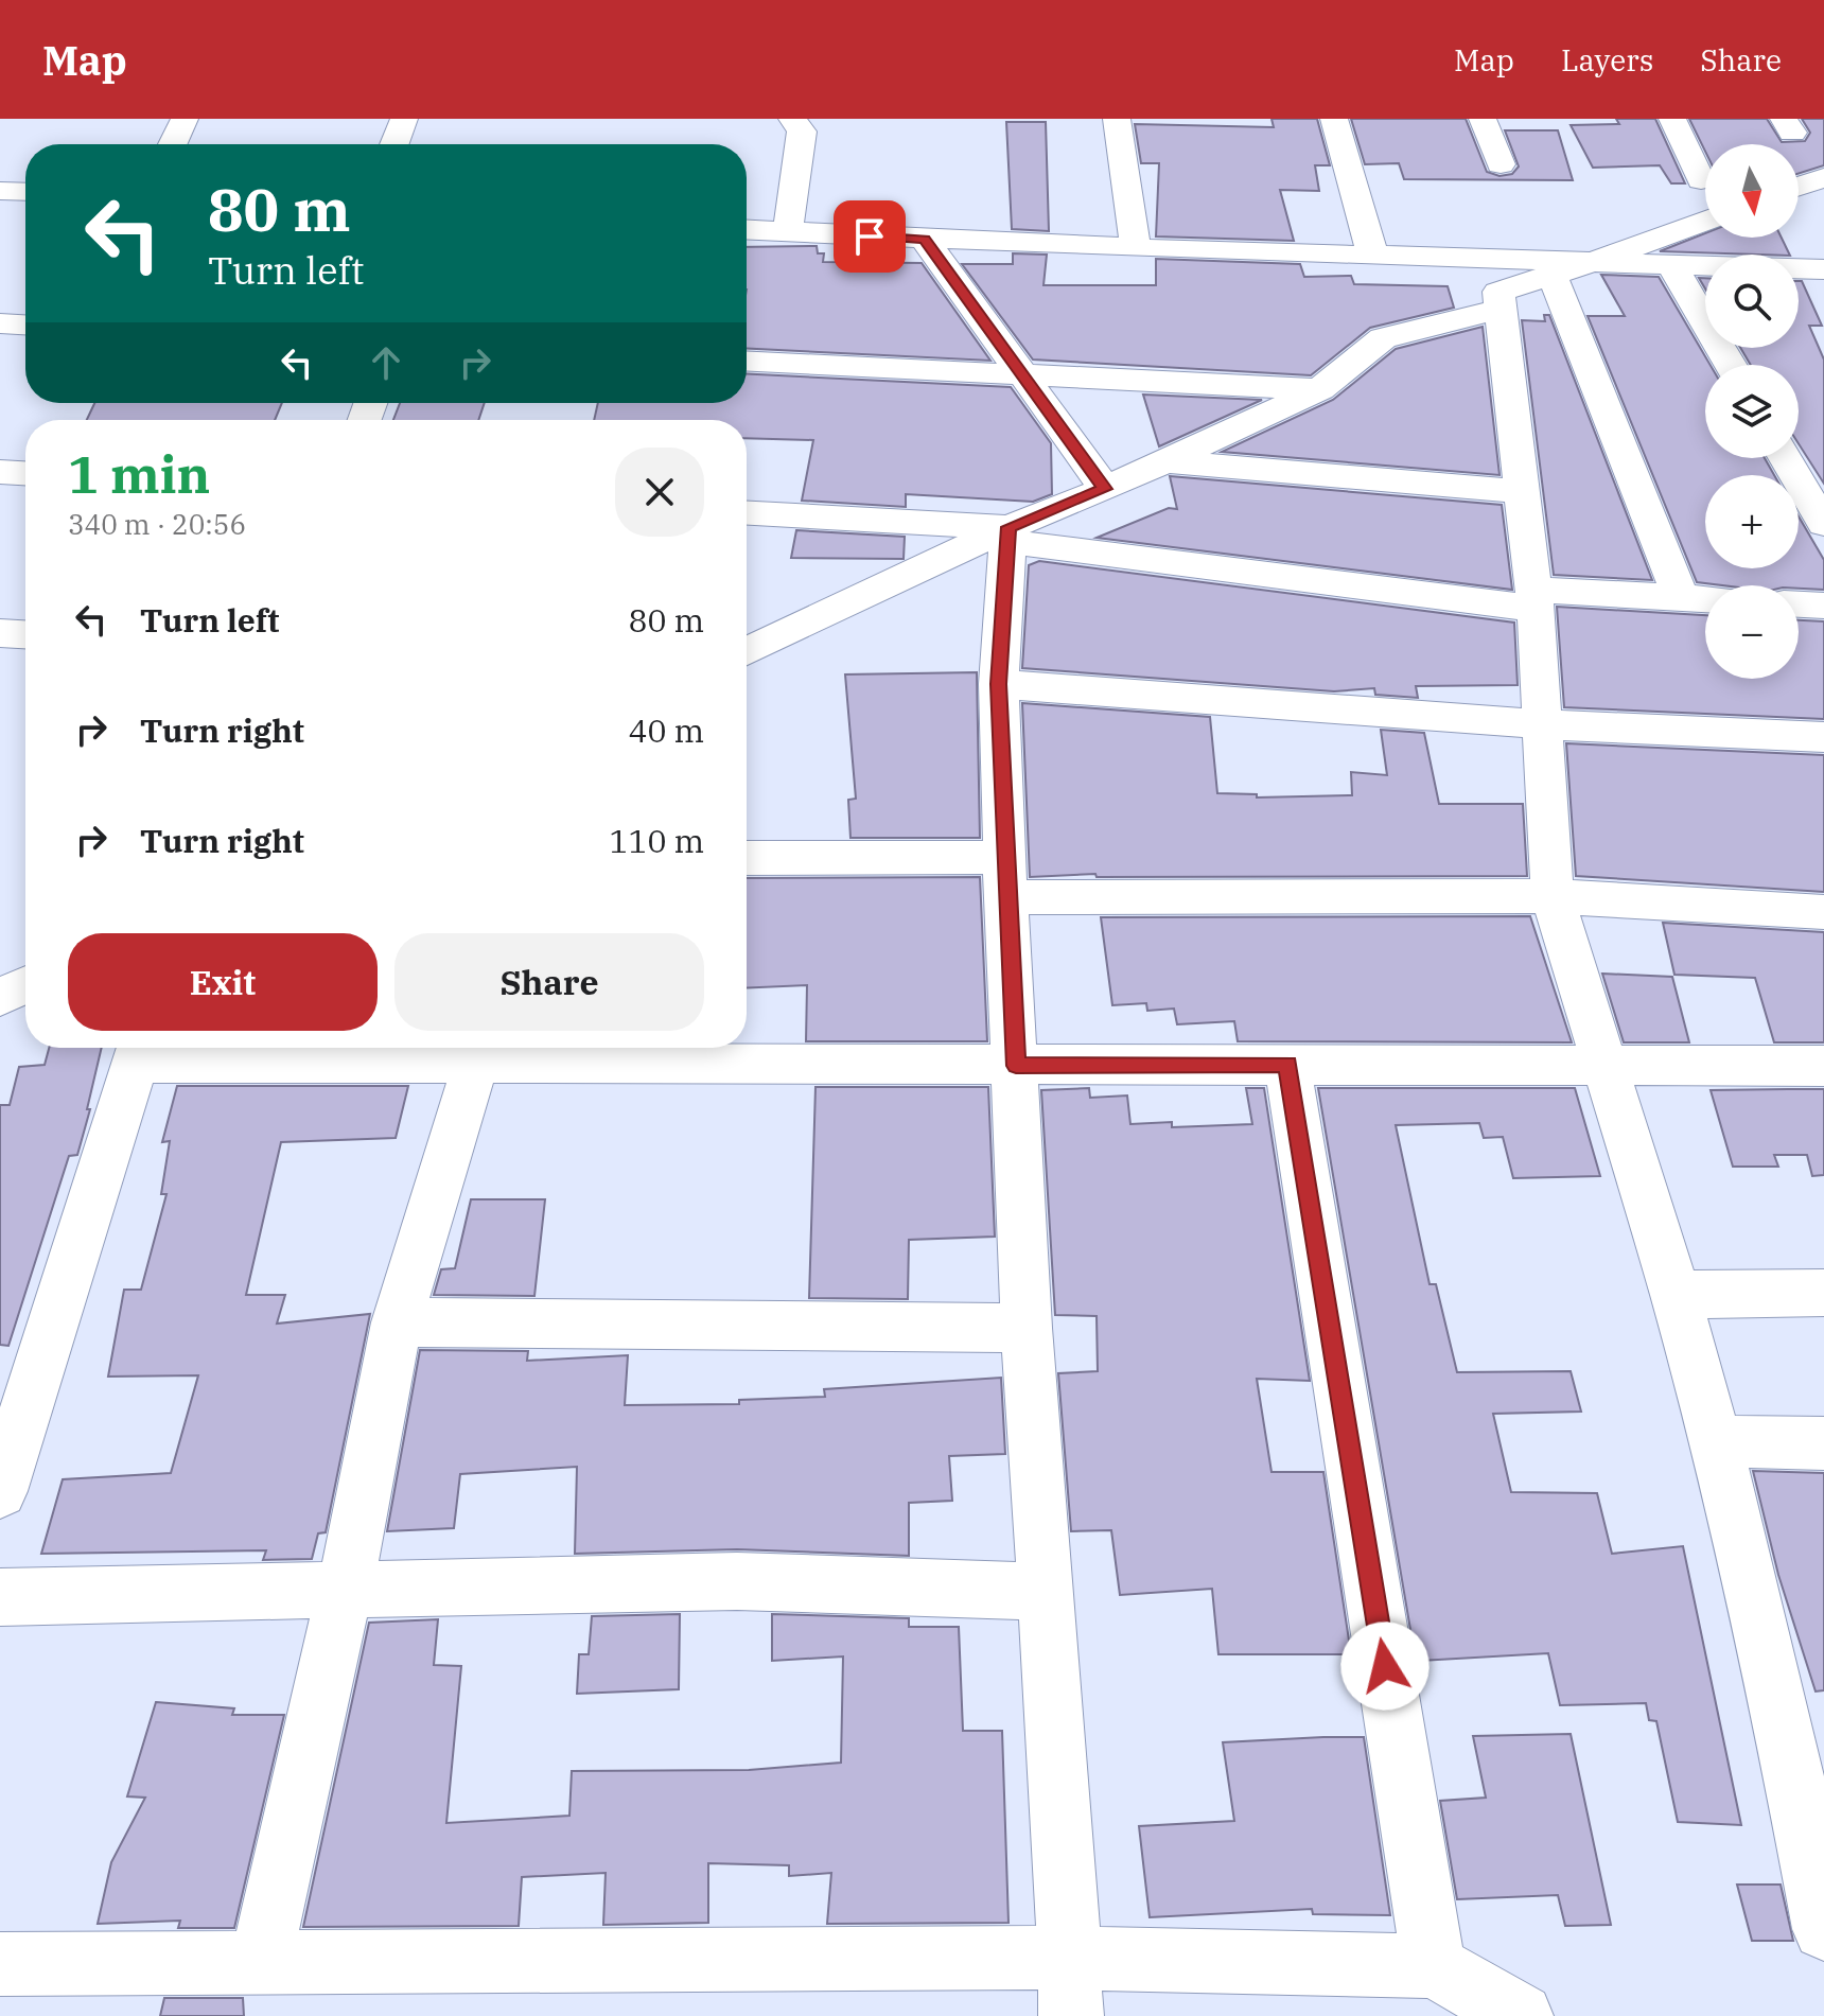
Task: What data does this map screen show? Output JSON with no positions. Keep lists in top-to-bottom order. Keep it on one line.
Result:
{"north":"bottom","page":{"header":"Map","nav":["Map","Layers","Share"],"map_buttons":["+","−"],"turn":["80 m","Turn left"],"heading":["1 min","340 m · 20:56"],"list":[{"name":"Turn left","value":"80 m"},{"name":"Turn right","value":"40 m"},{"name":"Turn right","value":"110 m"}],"buttons":["Exit","Share"]}}
